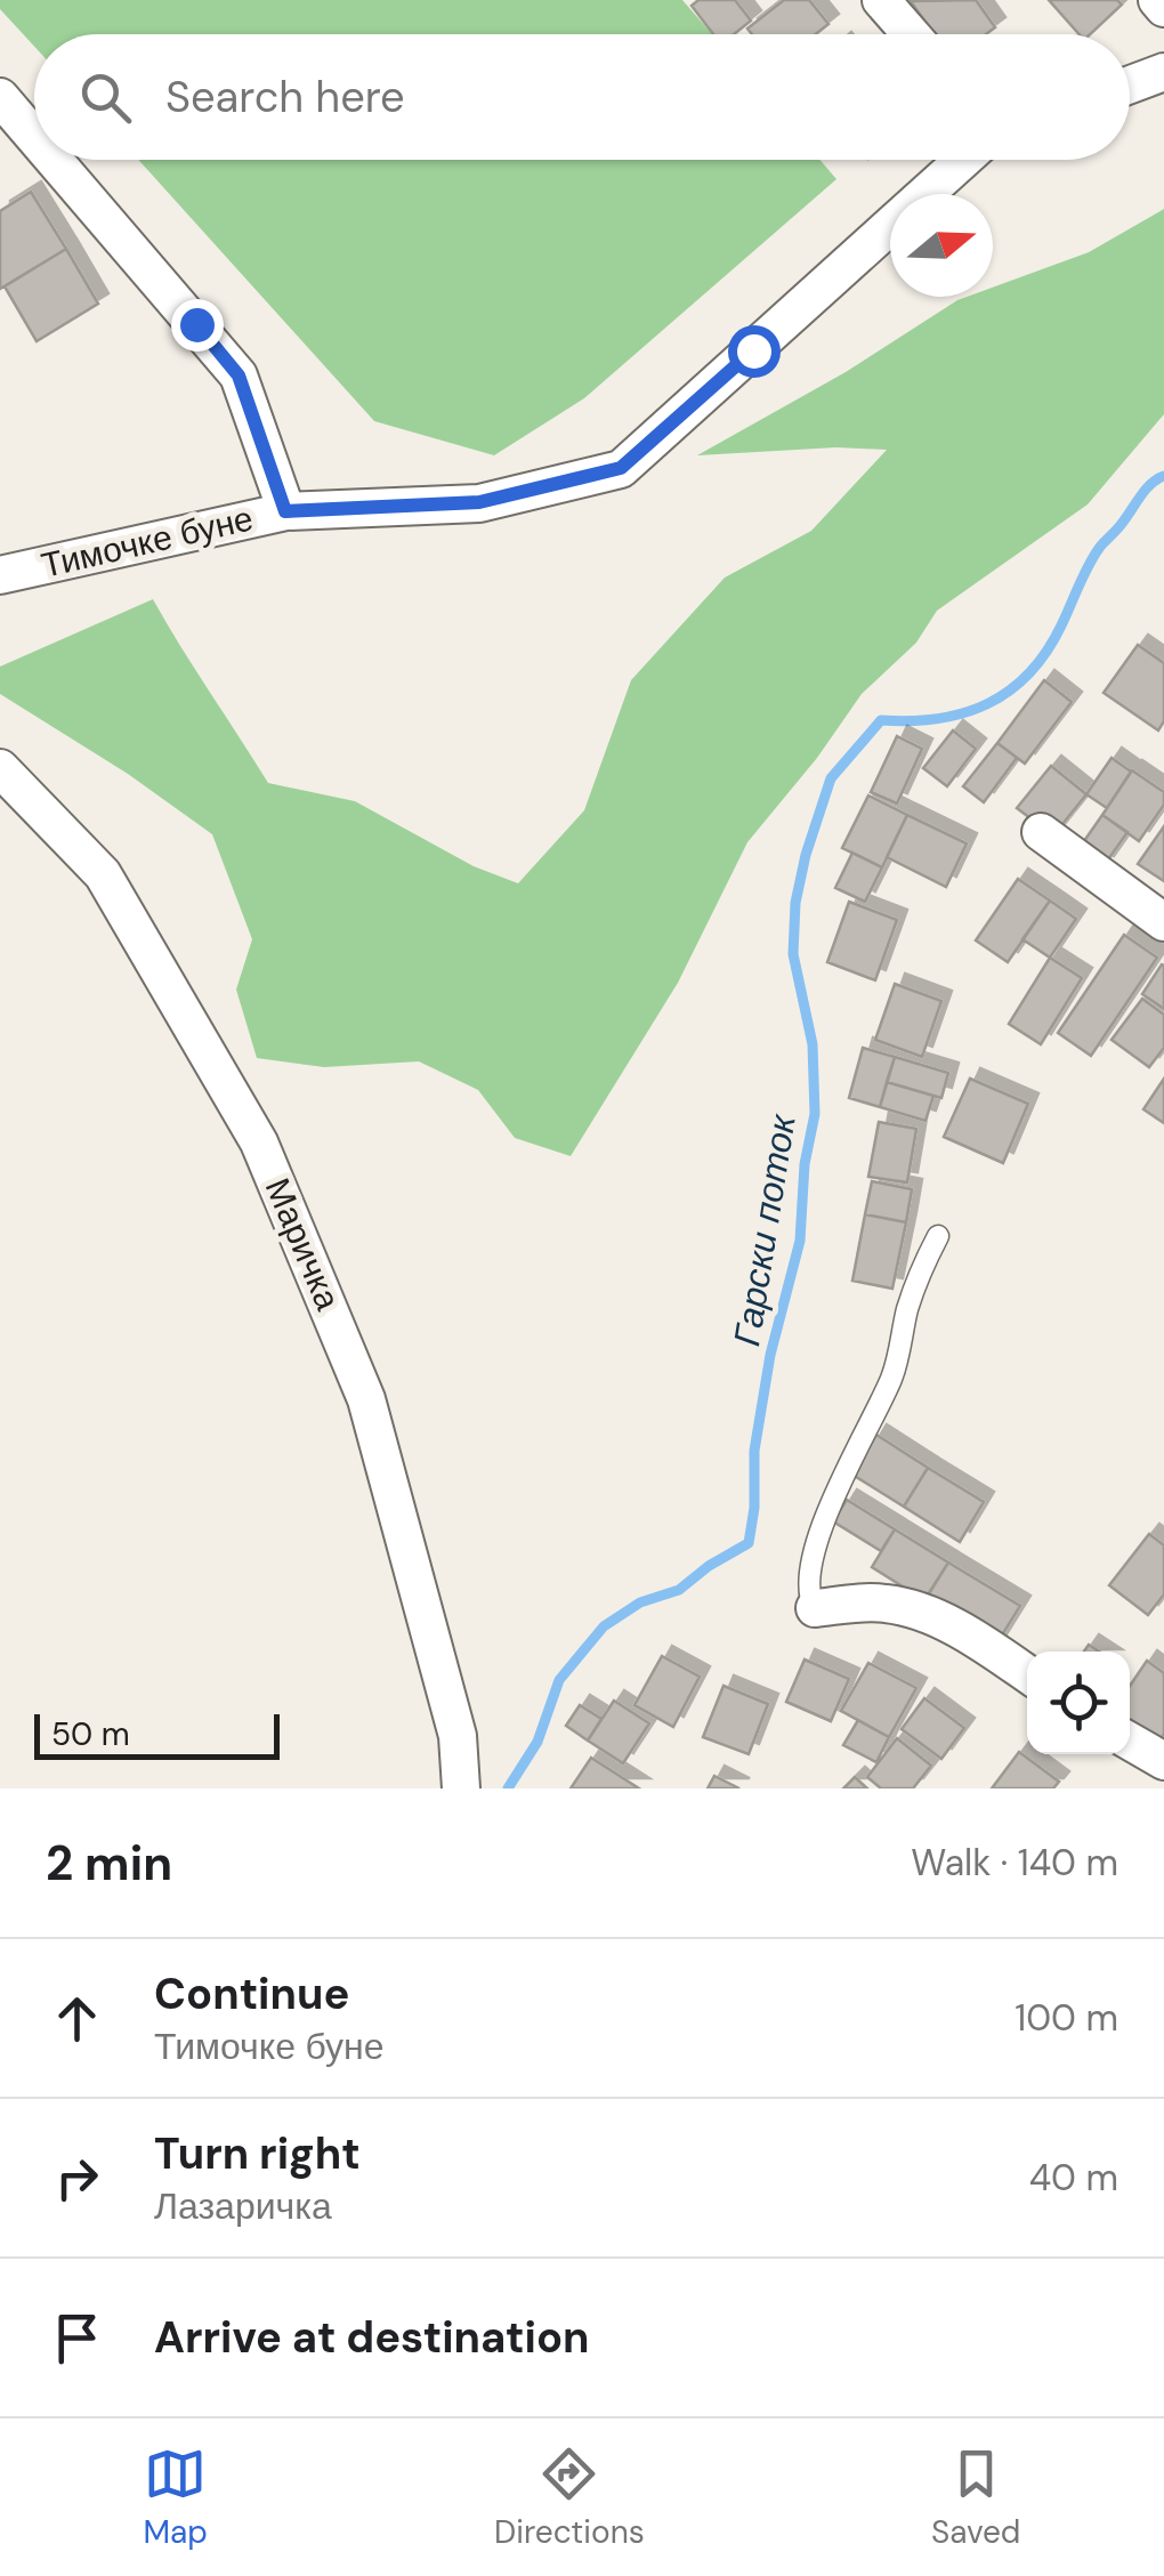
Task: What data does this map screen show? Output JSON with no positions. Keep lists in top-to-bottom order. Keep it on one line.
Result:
{"streets":{"street":["Тимочке буне","Маричка"]},"water":["Гарски поток"],"scale_bar":"50 m","north":"right","page":{"search":"Search here","scale":"50 m","heading":["2 min","Walk · 140 m"],"list":[["Continue","Тимочке буне","100 m"],["Turn right","Лазаричка","40 m"],"Arrive at destination"],"nav":["Map","Directions","Saved"]}}
